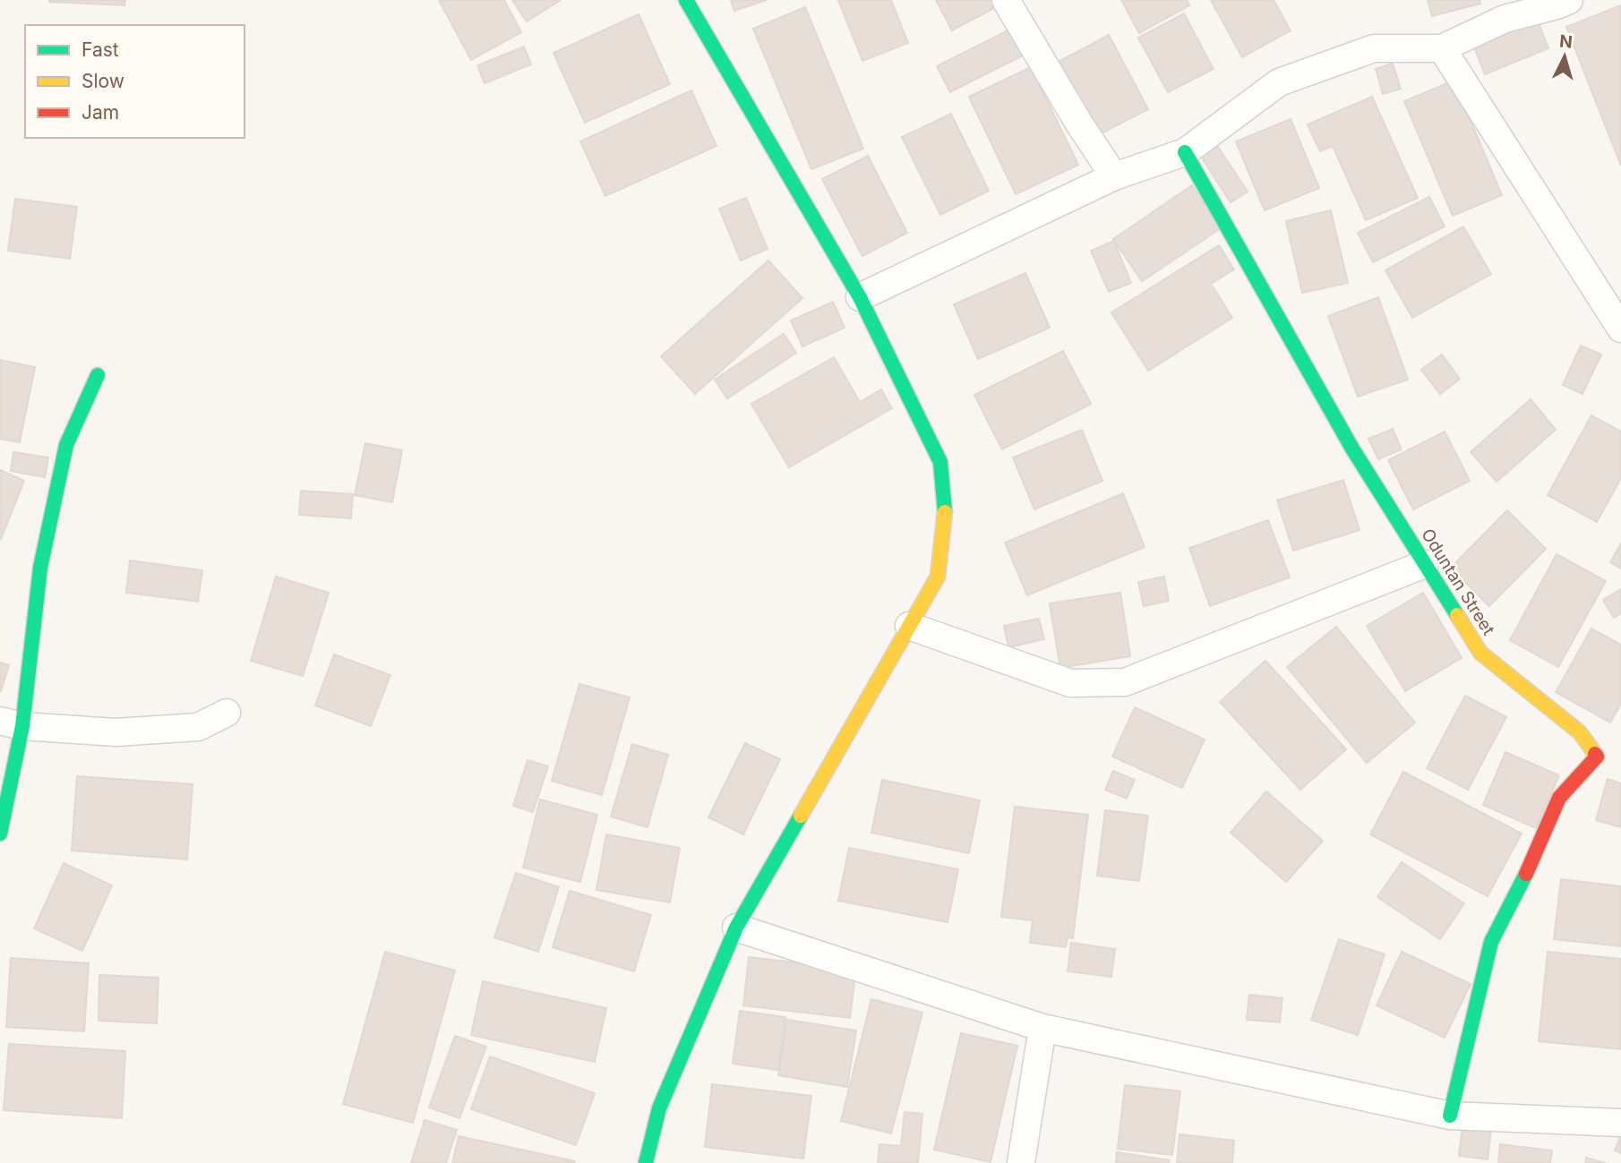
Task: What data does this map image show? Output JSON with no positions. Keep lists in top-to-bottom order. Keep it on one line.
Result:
{"streets":{"street":["Oduntan Street"]},"legend":["Fast","Slow","Jam"],"north":"top"}
